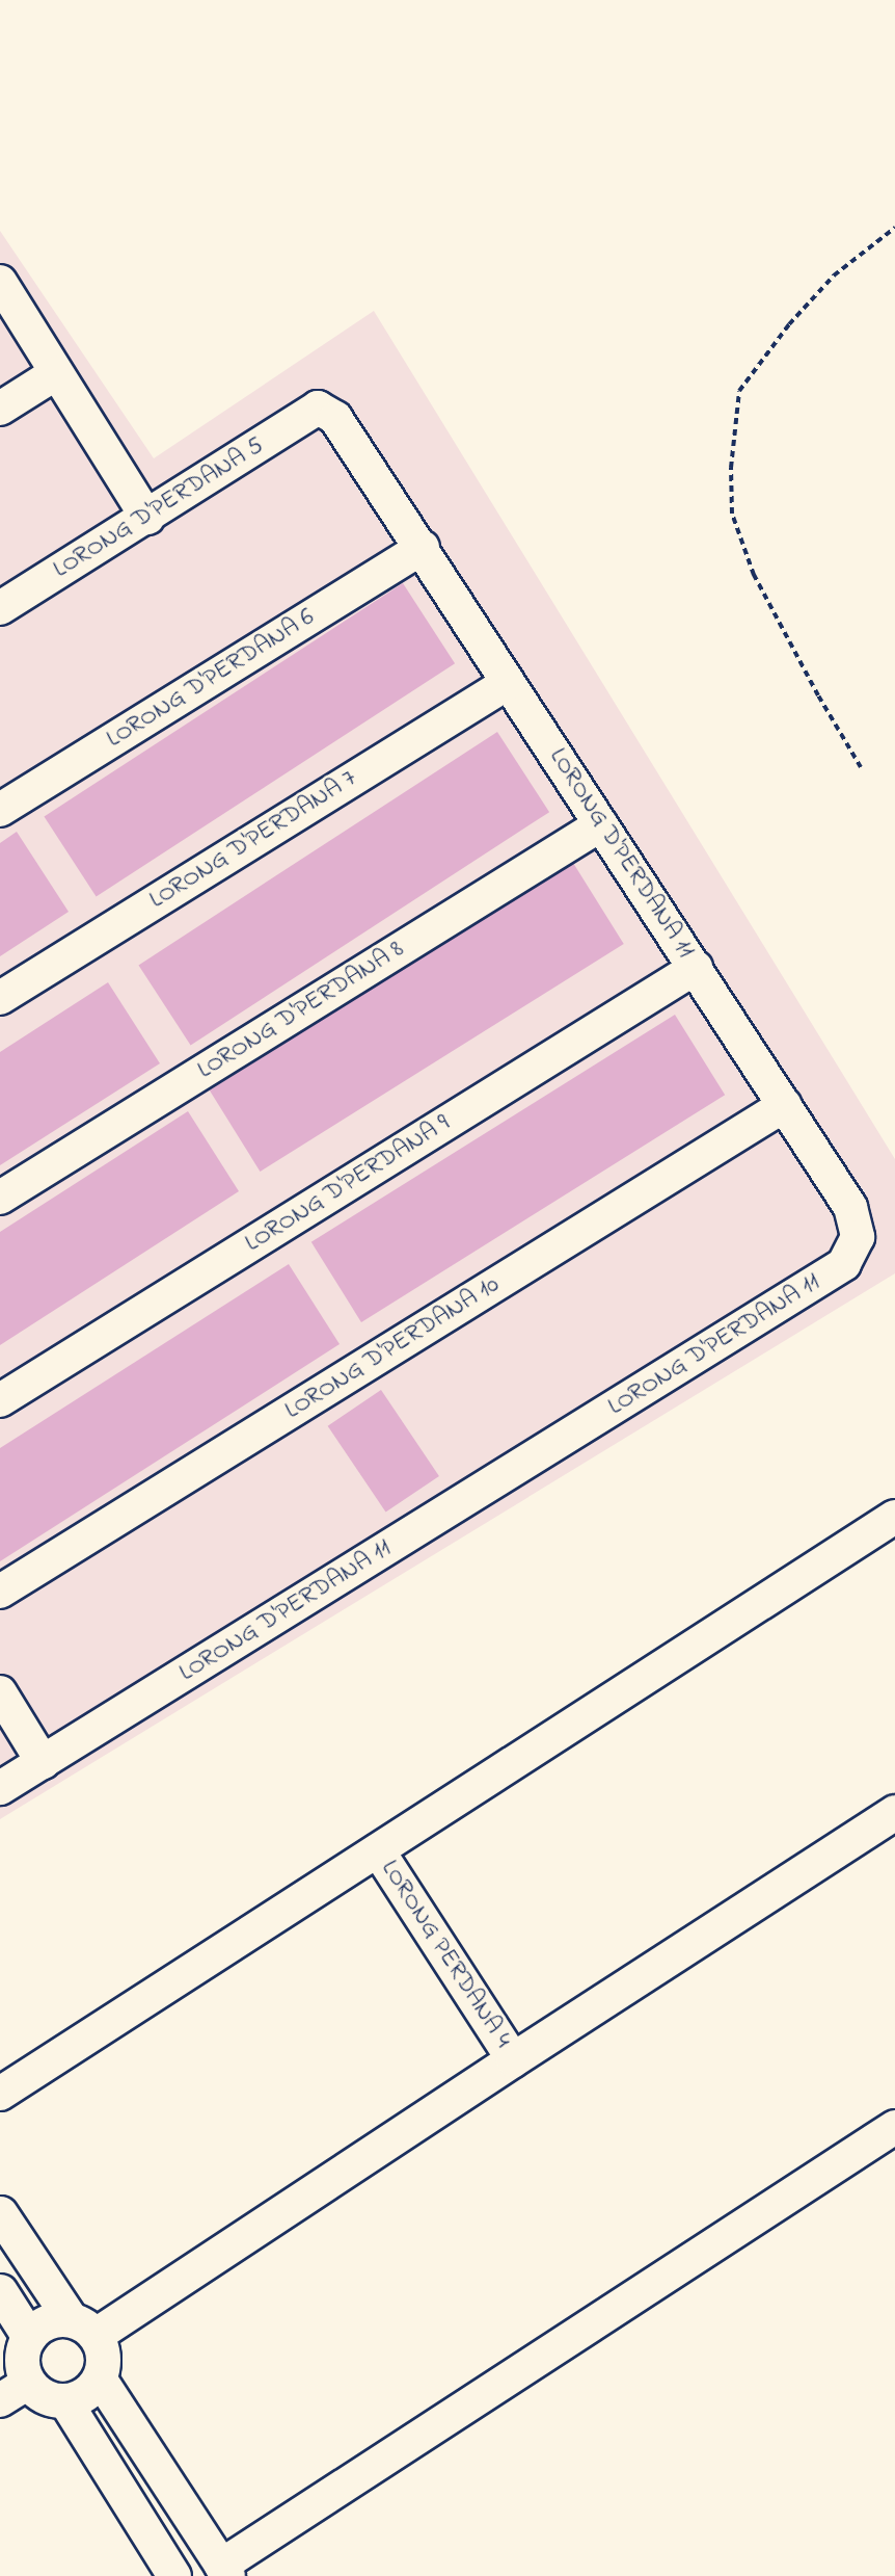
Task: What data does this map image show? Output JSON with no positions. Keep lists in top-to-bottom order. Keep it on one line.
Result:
{"streets":{"street":["LORONG D'PERDANA 5","LORONG D'PERDANA 6","LORONG D'PERDANA 7","LORONG D'PERDANA 11","LORONG D'PERDANA 8","LORONG D'PERDANA 9","LORONG D'PERDANA 10","LORONG PERDANA 4"]},"crossings":[["LORONG D'PERDANA 5","LORONG D'PERDANA 11"],["LORONG D'PERDANA 6","LORONG D'PERDANA 11"],["LORONG D'PERDANA 7","LORONG D'PERDANA 11"],["LORONG D'PERDANA 11","LORONG D'PERDANA 8"],["LORONG D'PERDANA 11","LORONG D'PERDANA 9"],["LORONG D'PERDANA 11","LORONG D'PERDANA 10"]]}
